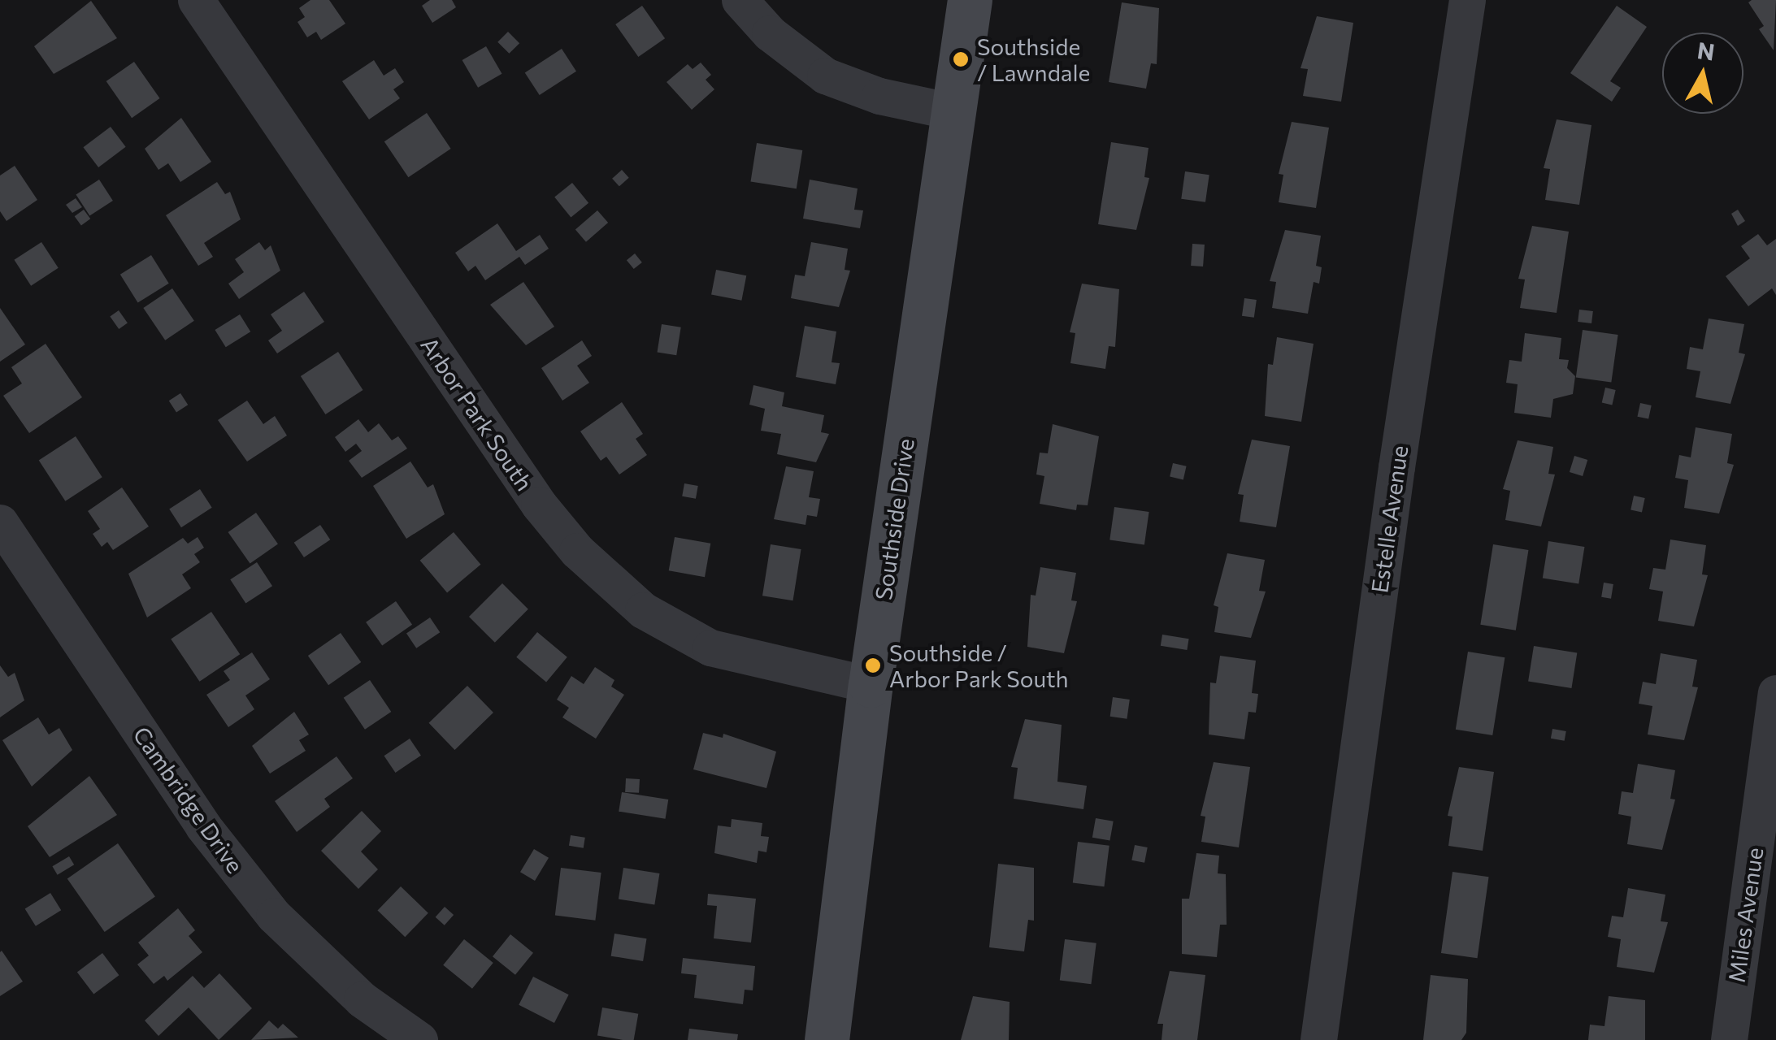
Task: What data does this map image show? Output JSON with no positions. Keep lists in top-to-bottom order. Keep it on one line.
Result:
{"streets":{"main road":["Southside Drive"],"street":["Arbor Park South","Estelle Avenue","Cambridge Drive","Miles Avenue"]},"crossings":[["Arbor Park South","Southside Drive"]],"places":["Southside / Lawndale","Southside / Arbor Park South"],"north":"top"}
